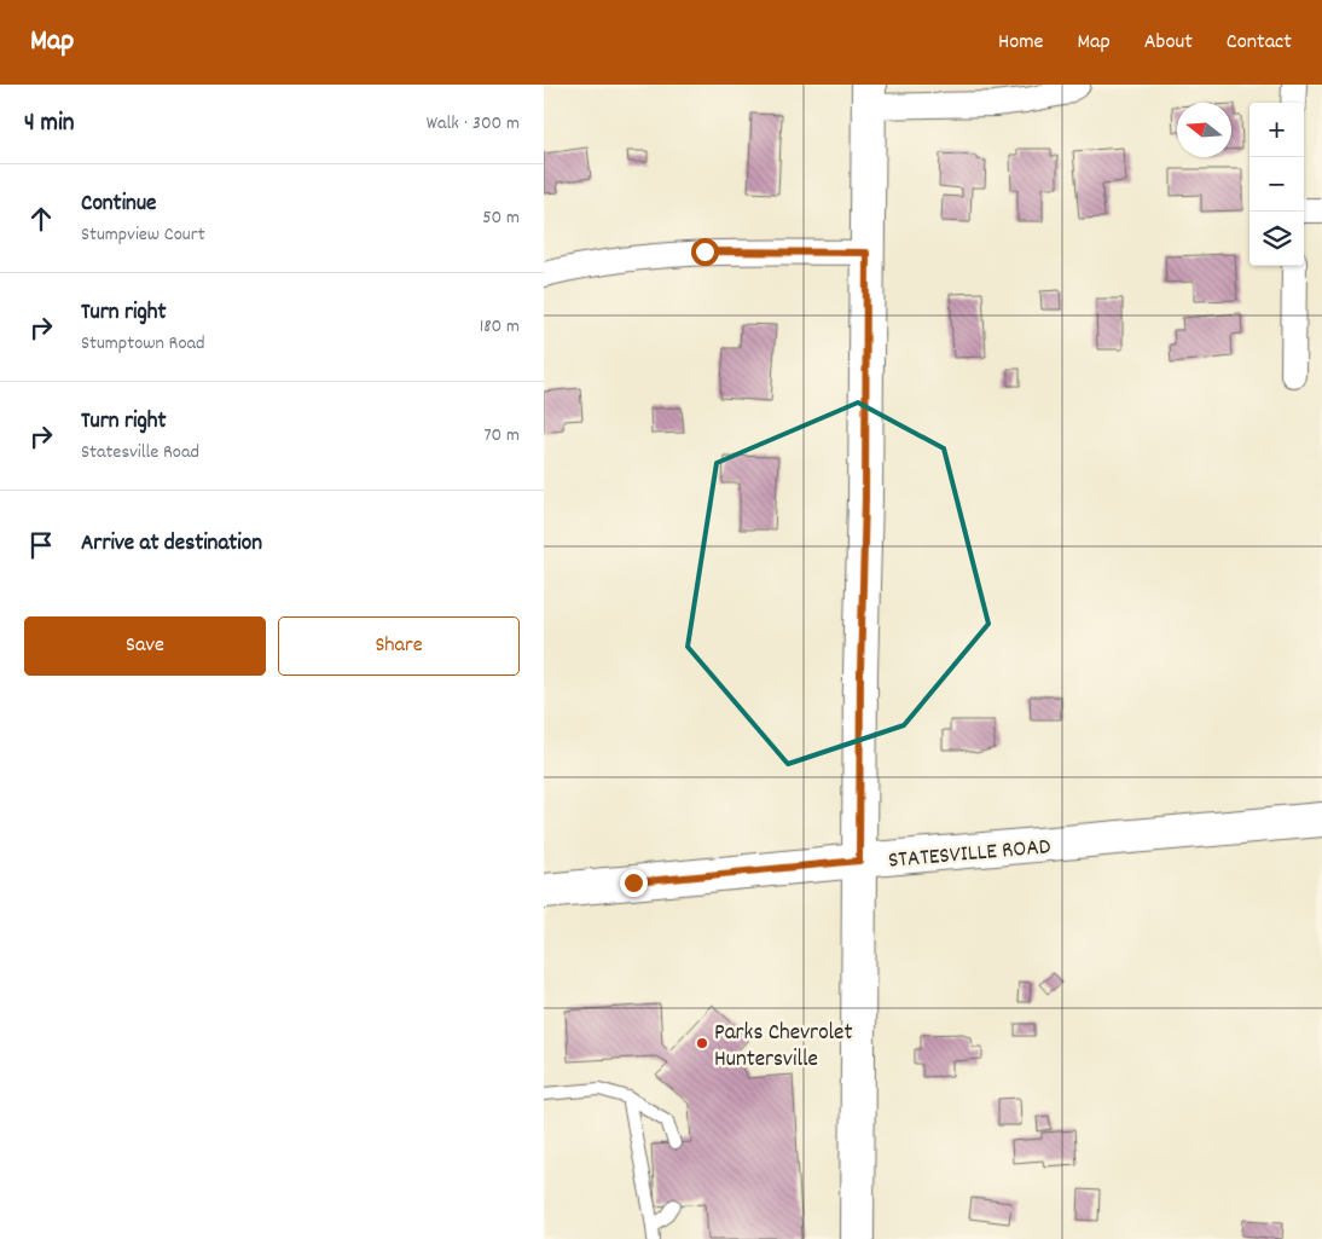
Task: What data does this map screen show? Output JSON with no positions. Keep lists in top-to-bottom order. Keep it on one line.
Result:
{"streets":{"street":["STATESVILLE ROAD"]},"places":["Parks Chevrolet Huntersville"],"north":"left","page":{"header":"Map","nav":["Home","Map","About","Contact"],"heading":["4 min","Walk · 300 m"],"map_buttons":["+","−"],"list":[["Continue","Stumpview Court","50 m"],["Turn right","Stumptown Road","180 m"],["Turn right","Statesville Road","70 m"],"Arrive at destination"],"buttons":["Save","Share"]}}
